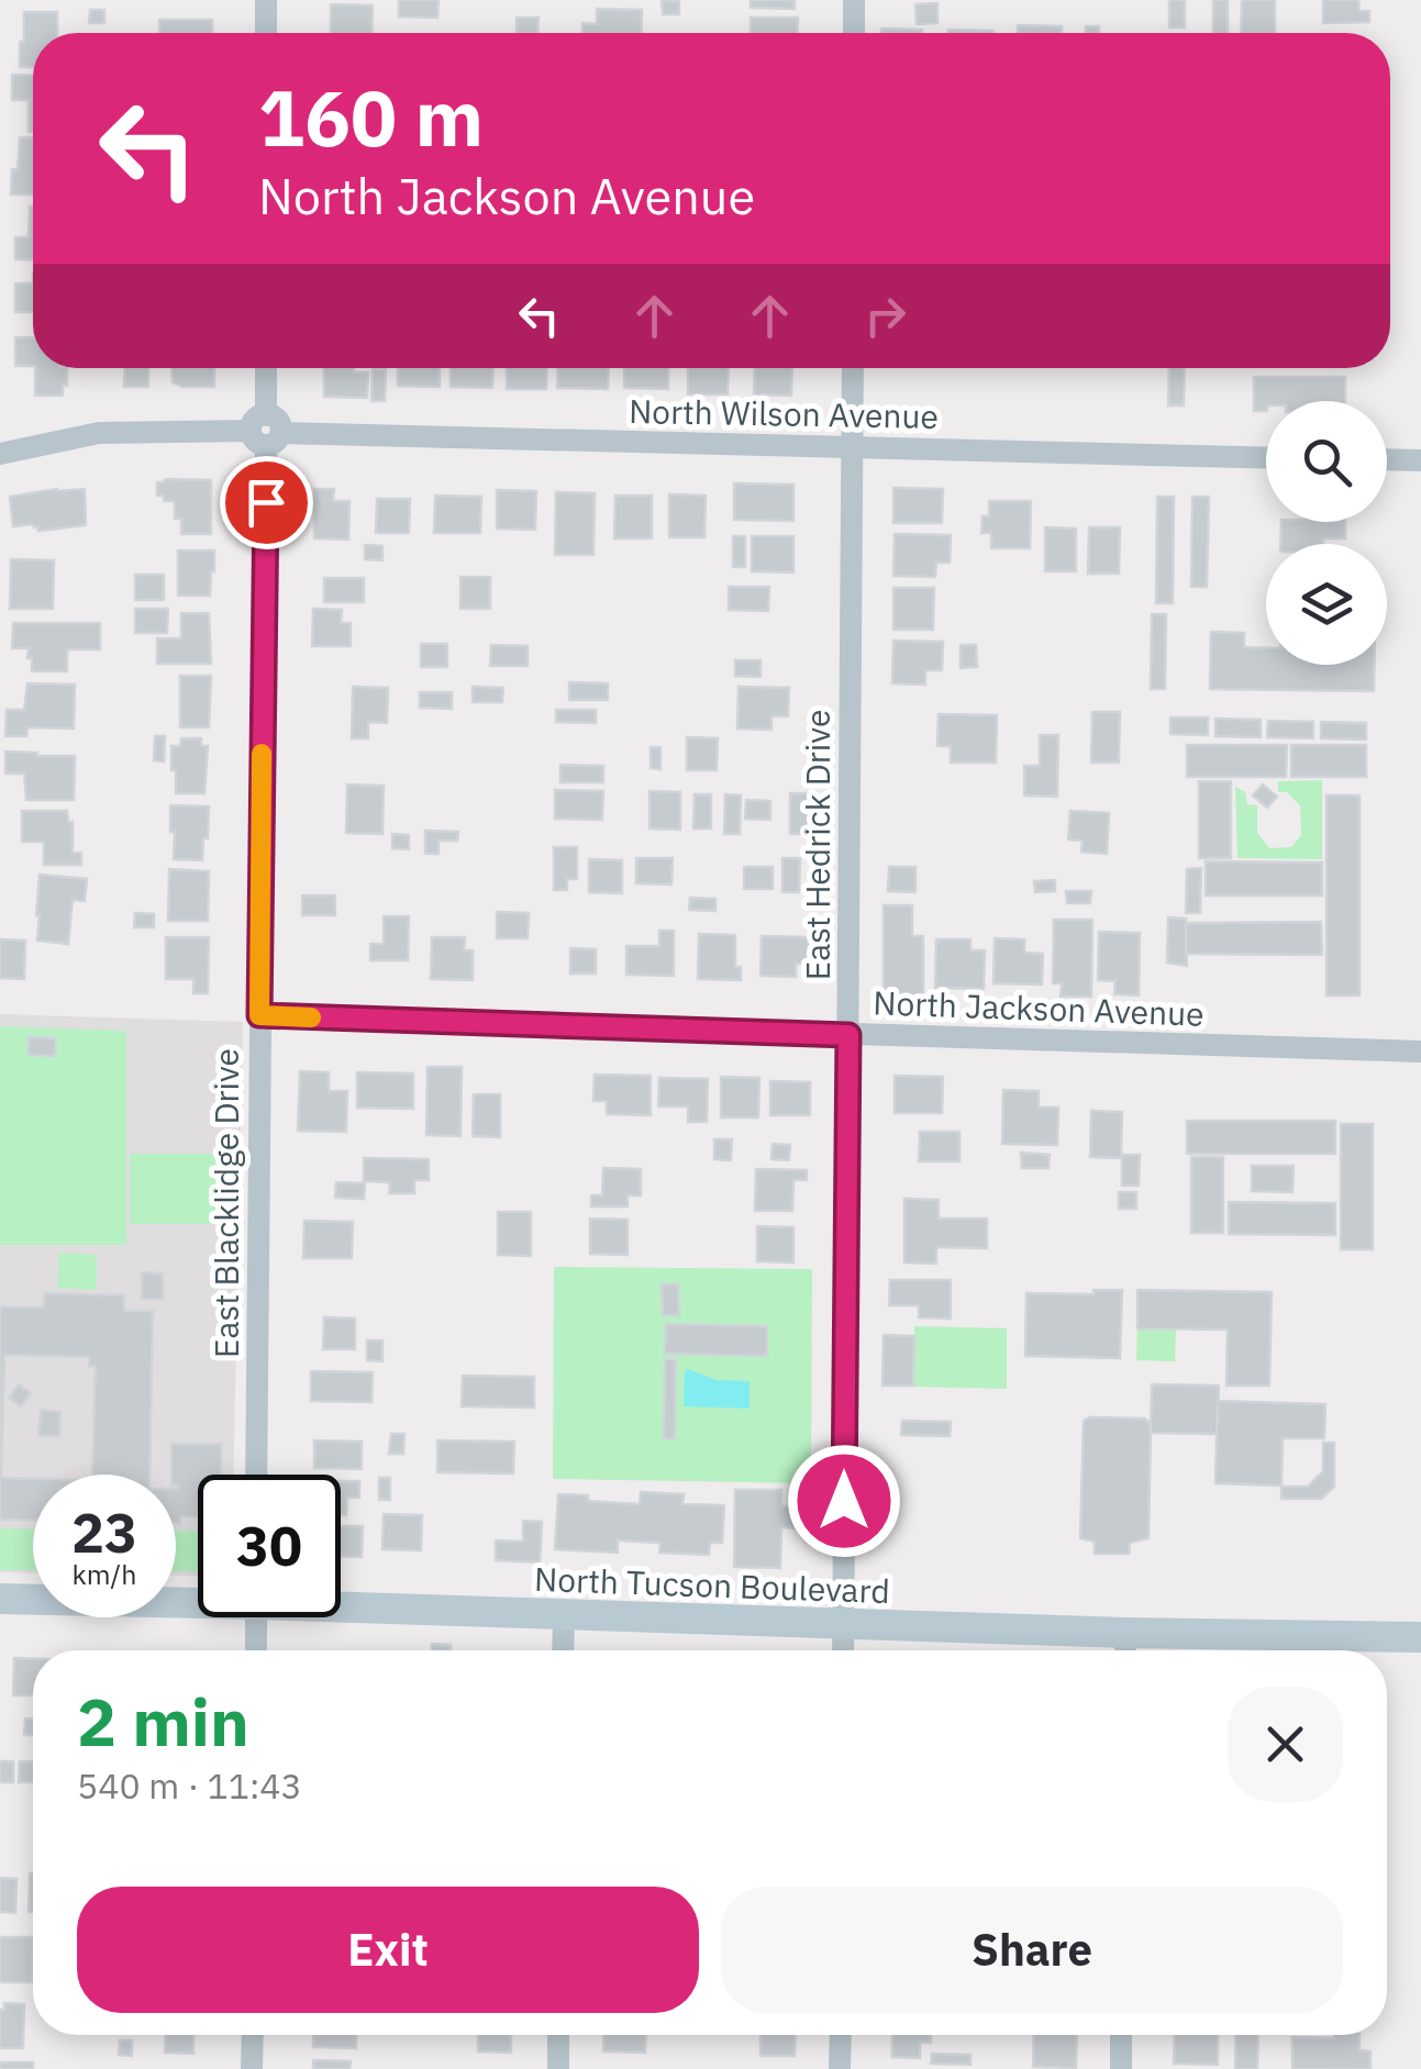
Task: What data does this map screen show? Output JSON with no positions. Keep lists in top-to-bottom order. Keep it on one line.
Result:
{"streets":{"main road":["North Tucson Boulevard"],"street":["North Wilson Avenue","East Hedrick Drive","North Jackson Avenue","East Blacklidge Drive"]},"crossings":[["North Wilson Avenue","East Hedrick Drive"],["North Wilson Avenue","East Blacklidge Drive"],["East Hedrick Drive","North Jackson Avenue"],["East Hedrick Drive","North Tucson Boulevard"],["North Jackson Avenue","East Blacklidge Drive"]],"page":{"turn":["160 m","North Jackson Avenue"],"speed":"23 km/h","limit":"30","heading":["2 min","540 m · 11:43"],"buttons":["Exit","Share"]}}
